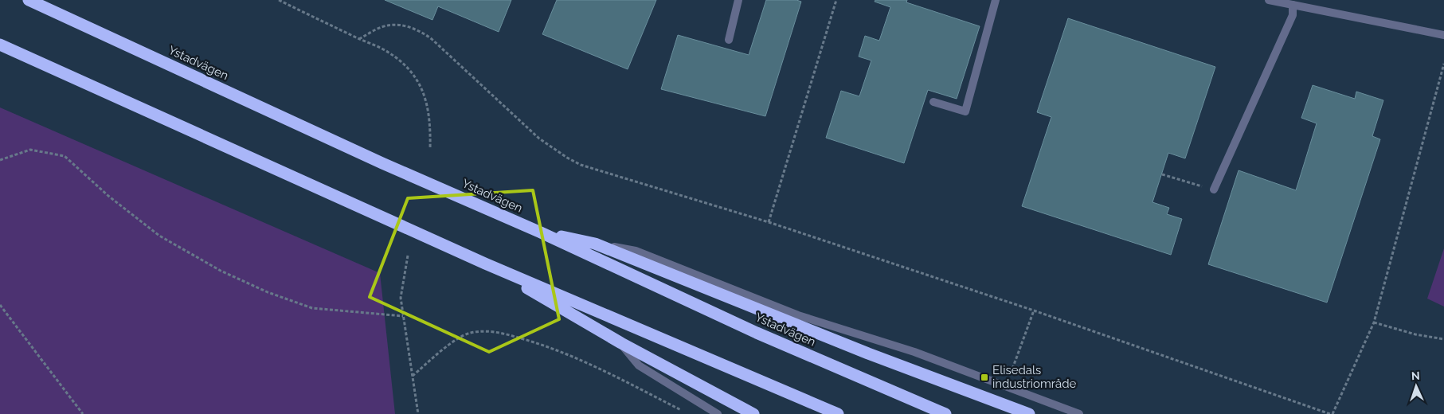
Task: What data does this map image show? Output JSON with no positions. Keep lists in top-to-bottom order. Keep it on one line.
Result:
{"streets":{"highway":["Ystadvägen"]},"places":{"transit":["Elisedals industriområde"]},"north":"top"}
